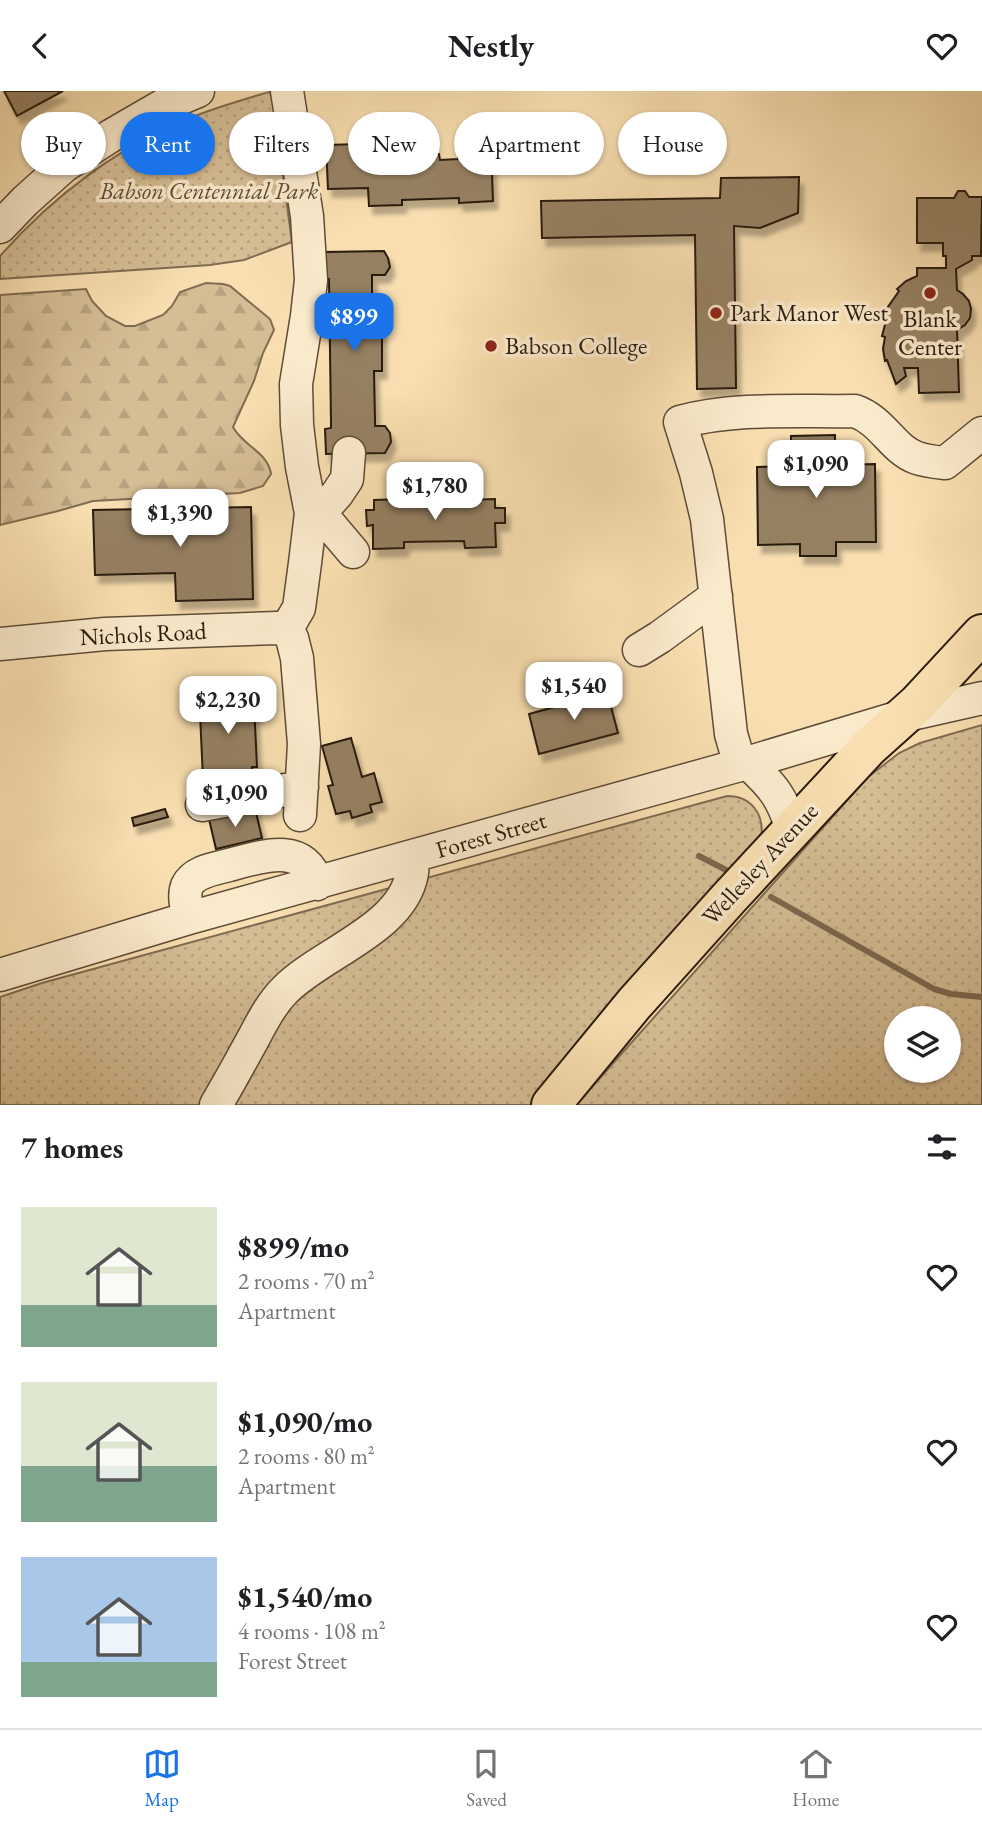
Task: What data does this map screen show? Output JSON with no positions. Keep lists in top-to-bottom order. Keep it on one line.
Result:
{"streets":{"main road":["Wellesley Avenue"],"street":["Nichols Road","Forest Street"]},"crossings":[["Forest Street","Wellesley Avenue"]],"parks":["Babson Centennial Park"],"places":["Blank Center","Park Manor West","Babson College"],"page":{"header":"Nestly","chip":["Buy","Rent","Filters","New","Apartment","House"],"price":["$899","$1,090","$1,780","$1,390","$1,540","$2,230","$1,090"],"heading":"7 homes","list":[{"name":"$899/mo","note":"2 rooms · 70 m² · Apartment"},{"name":"$1,090/mo","note":"2 rooms · 80 m² · Apartment"},{"name":"$1,540/mo","note":"4 rooms · 108 m² · Forest Street"}],"tabs":["Map","Saved","Home"]}}
